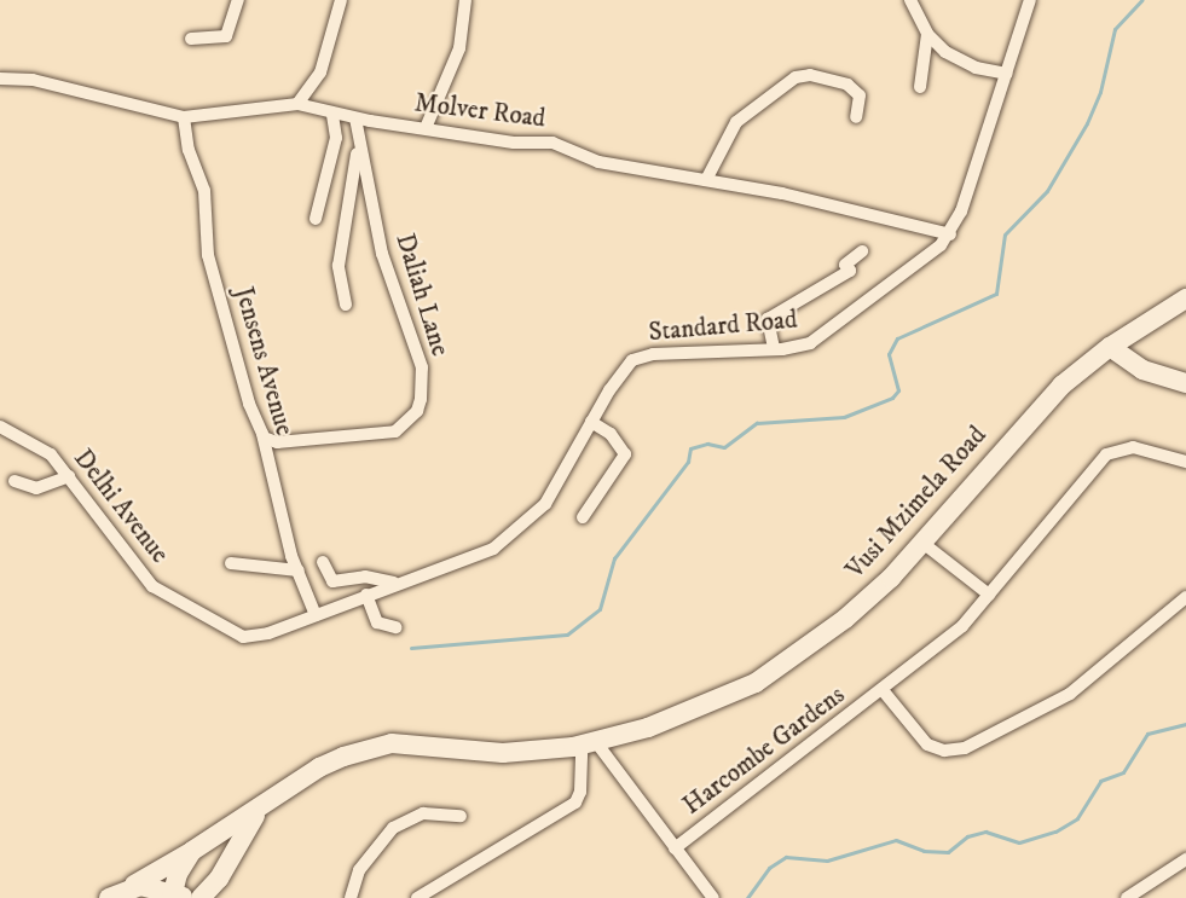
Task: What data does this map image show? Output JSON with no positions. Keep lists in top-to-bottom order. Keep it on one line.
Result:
{"streets":{"main road":["Vusi Mzimela Road"],"street":["Molver Road","Daliah Lane","Standard Road","Jensens Avenue","Delhi Avenue","Harcombe Gardens"]},"crossings":[["Molver Road","Daliah Lane"],["Molver Road","Standard Road"],["Molver Road","Jensens Avenue"],["Daliah Lane","Jensens Avenue"],["Standard Road","Jensens Avenue"],["Standard Road","Delhi Avenue"]]}
